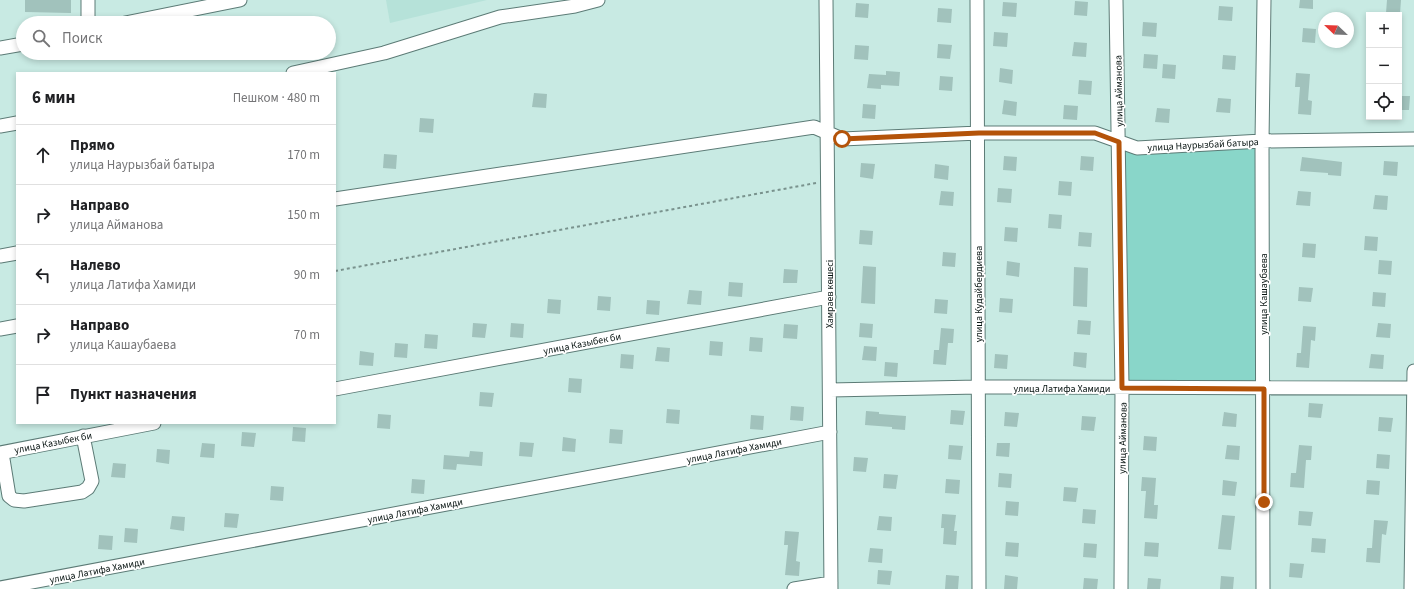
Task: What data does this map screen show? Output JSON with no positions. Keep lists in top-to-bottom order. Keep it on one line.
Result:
{"streets":{"street":["улица Айманова","улица Наурызбай батыра","Хамраев көшесі","улица Кудайбердиева","улица Кашаубаева","улица Казыбек би","улица Латифа Хамиди"]},"crossings":[["улица Айманова","улица Наурызбай батыра"],["улица Айманова","улица Латифа Хамиди"],["улица Наурызбай батыра","Хамраев көшесі"],["улица Наурызбай батыра","улица Кудайбердиева"],["улица Наурызбай батыра","улица Кашаубаева"],["Хамраев көшесі","улица Казыбек би"],["Хамраев көшесі","улица Латифа Хамиди"],["улица Кудайбердиева","улица Латифа Хамиди"],["улица Кашаубаева","улица Латифа Хамиди"]],"north":"top left","page":{"map_buttons":["+","−"],"search":"Поиск","heading":["6 мин","Пешком · 480 m"],"list":[["Прямо","улица Наурызбай батыра","170 m"],["Направо","улица Айманова","150 m"],["Налево","улица Латифа Хамиди","90 m"],["Направо","улица Кашаубаева","70 m"],"Пункт назначения"]}}
